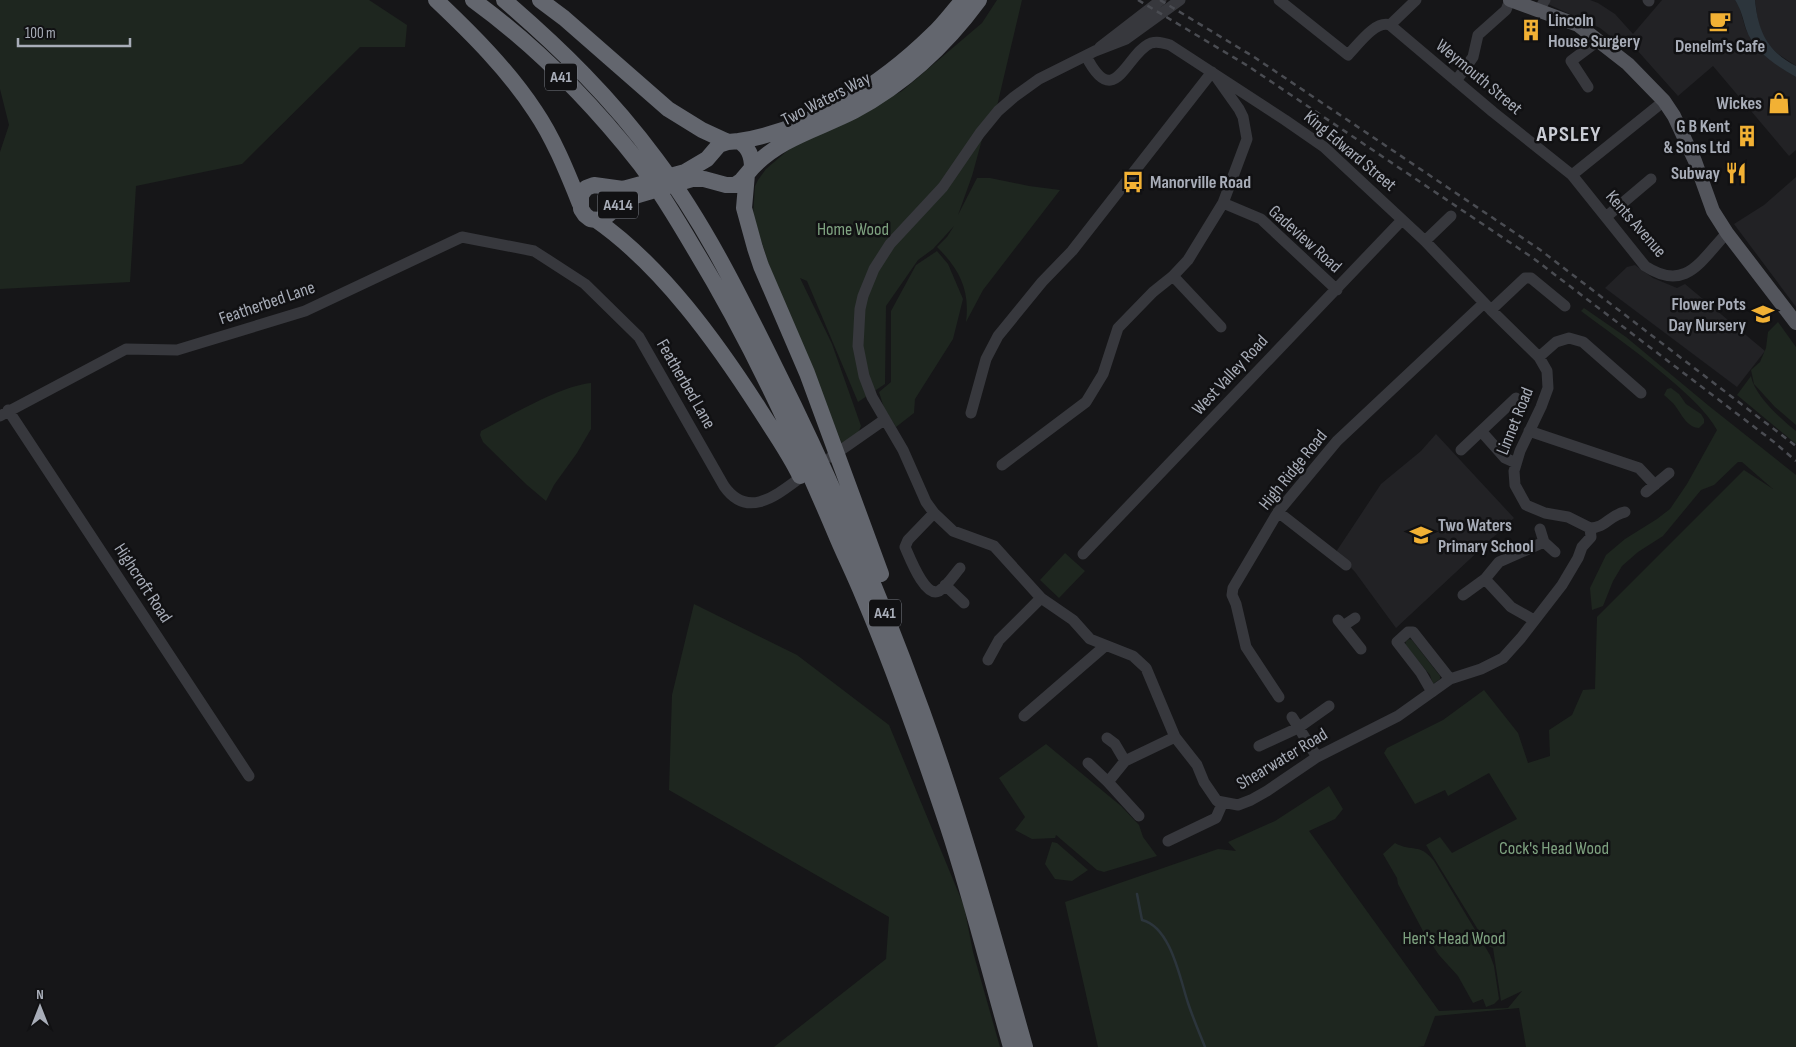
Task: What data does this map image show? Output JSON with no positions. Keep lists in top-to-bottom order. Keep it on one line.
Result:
{"streets":{"highway":["A41","Two Waters Way","A414"],"street":["Weymouth Street","King Edward Street","Kents Avenue","Gadeview Road","Featherbed Lane","West Valley Road","Linnet Road","High Ridge Road","Highcroft Road","Shearwater Road"]},"crossings":[["A41","A414"],["Weymouth Street","Kents Avenue"],["Two Waters Way","A414"],["King Edward Street","West Valley Road"],["King Edward Street","Linnet Road"],["King Edward Street","High Ridge Road"],["Gadeview Road","West Valley Road"],["Featherbed Lane","Highcroft Road"],["Featherbed Lane","Shearwater Road"],["Linnet Road","Shearwater Road"]],"districts":["APSLEY"],"parks":["Home Wood","Cock's Head Wood","Hen's Head Wood"],"places":{"cafe":["Denelm's Cafe"],"building":["Lincoln House Surgery","G B Kent & Sons Ltd"],"shop":["Wickes"],"restaurant":["Subway"],"bus stop":["Manorville Road"],"school or university":["Flower Pots Day Nursery","Two Waters Primary School"]},"scale_bar":"100 m","north":"top"}
